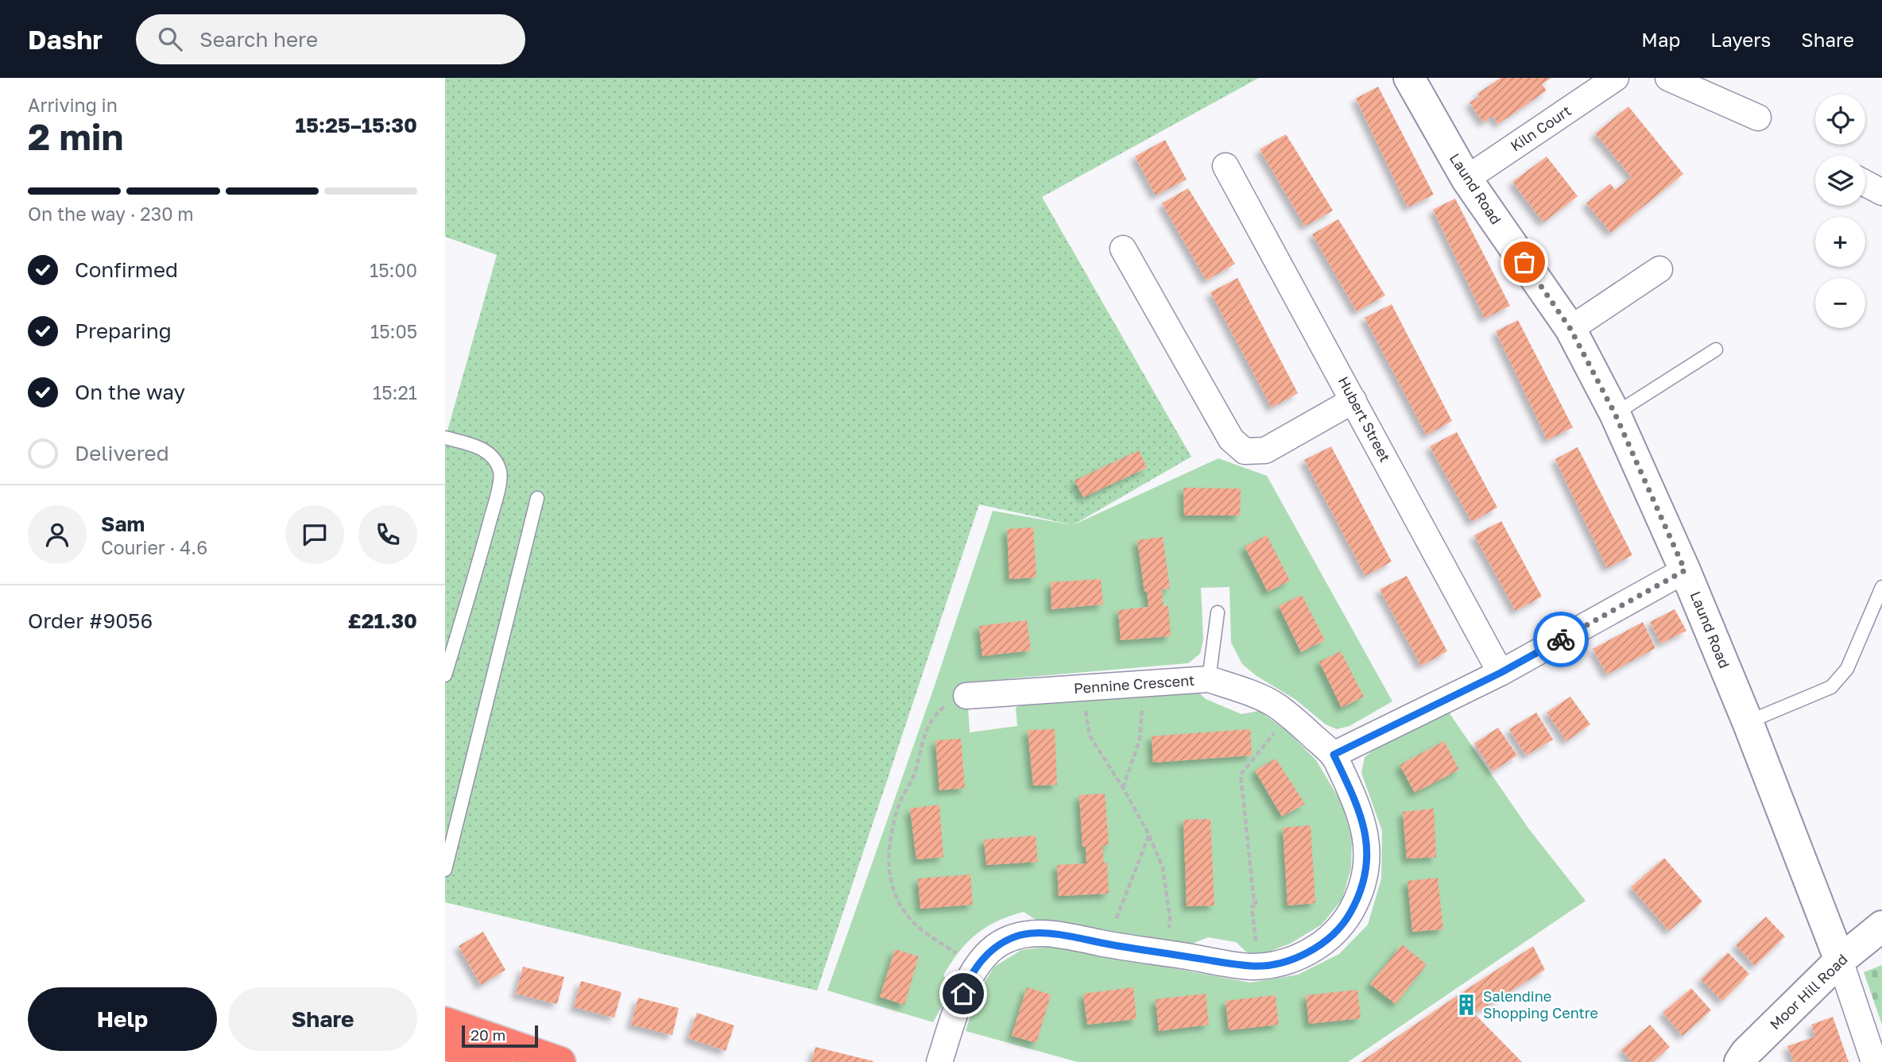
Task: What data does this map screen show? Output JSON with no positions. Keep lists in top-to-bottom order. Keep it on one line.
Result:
{"streets":{"street":["Kiln Court","Laund Road","Hubert Street","Pennine Crescent","Moor Hill Road"]},"crossings":[["Kiln Court","Laund Road"],["Laund Road","Moor Hill Road"]],"places":{"building":["Salendine Shopping Centre"]},"scale_bar":"20 m","page":{"header":"Dashr","search":"Search here","nav":["Map","Layers","Share"],"heading":["2 min","Arriving in","15:25–15:30"],"panel":["Sam","Courier · 4.6","Order #9056","£21.30"],"map_buttons":["+","−"],"bar":"On the way · 230 m","list":[["Confirmed","15:00"],["Preparing","15:05"],["On the way","15:21"],"Delivered"],"buttons":["Help","Share"],"scale":"20 m"}}
